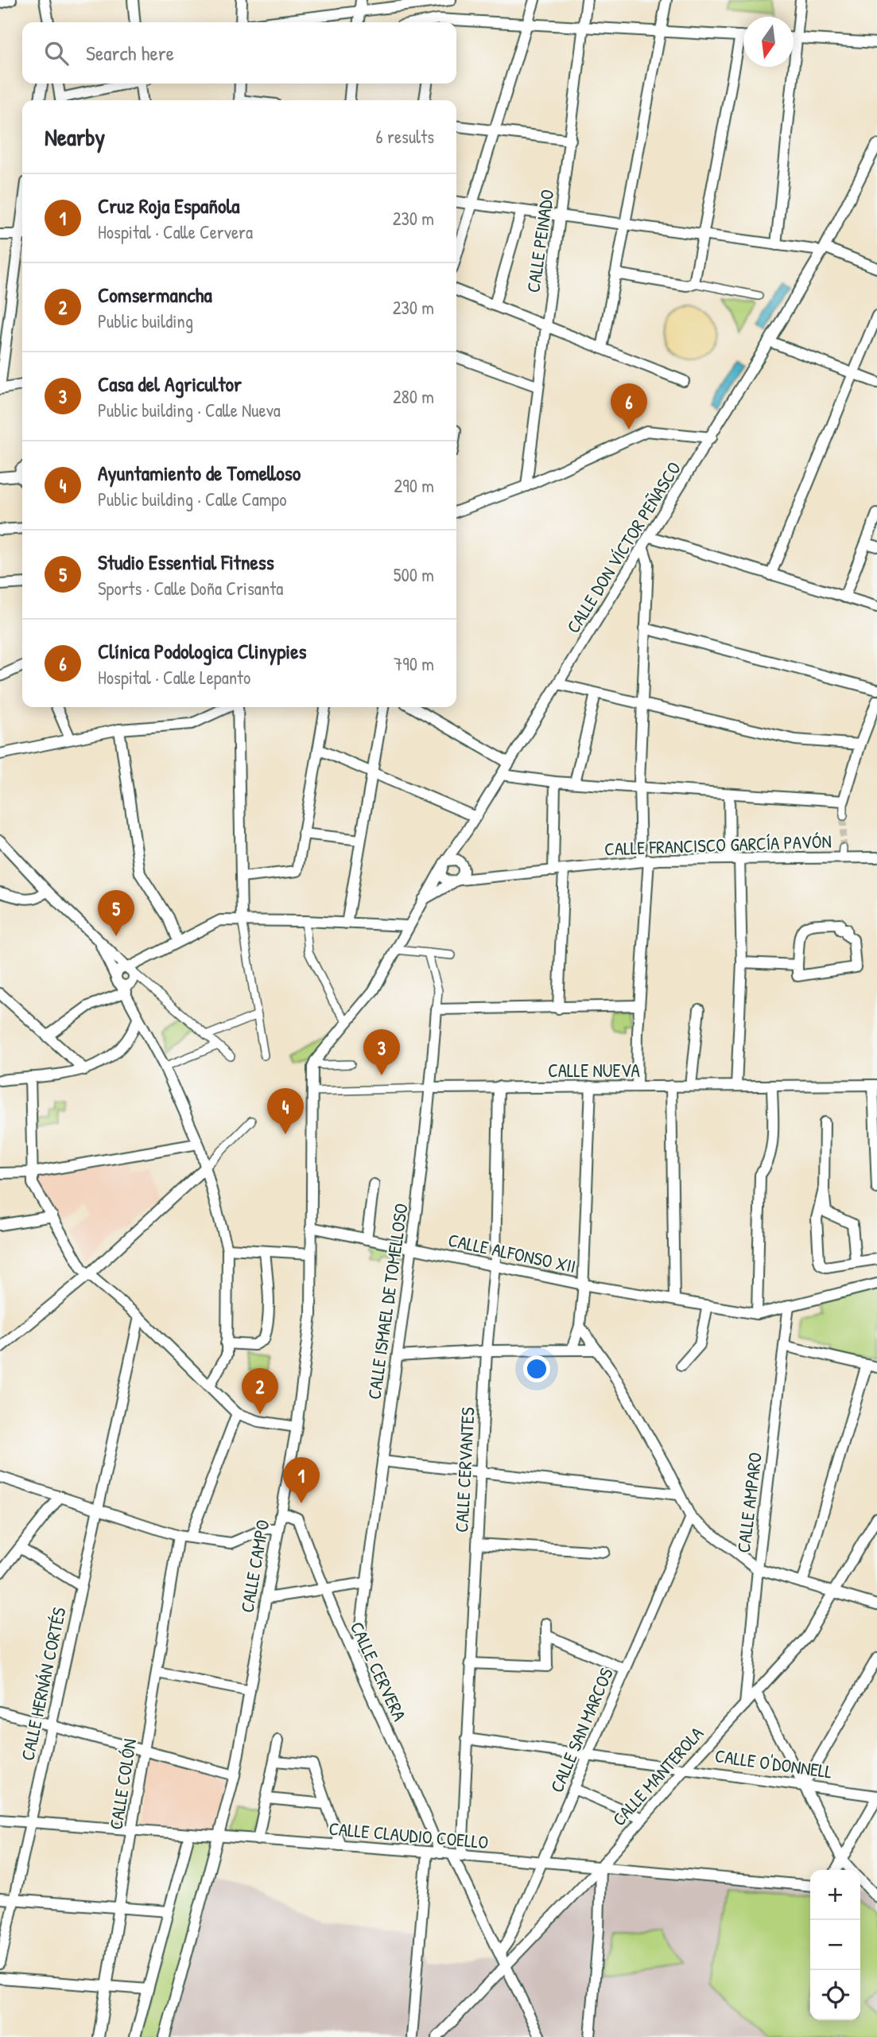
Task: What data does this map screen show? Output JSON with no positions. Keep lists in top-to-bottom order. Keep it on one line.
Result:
{"streets":{"street":["CALLE PEINADO","CALLE DON VÍCTOR PEÑASCO","CALLE FRANCISCO GARCÍA PAVÓN","CALLE NUEVA","CALLE ALFONSO XII","CALLE ISMAEL DE TOMELLOSO","CALLE CERVANTES","CALLE AMPARO","CALLE CAMPO","CALLE CERVERA","CALLE HERNÁN CORTÉS","CALLE SAN MARCOS","CALLE O'DONNELL","CALLE MANTEROLA","CALLE COLÓN","CALLE CLAUDIO COELLO"]},"crossings":[["CALLE DON VÍCTOR PEÑASCO","CALLE FRANCISCO GARCÍA PAVÓN"],["CALLE NUEVA","CALLE ISMAEL DE TOMELLOSO"],["CALLE NUEVA","CALLE CERVANTES"],["CALLE NUEVA","CALLE CAMPO"],["CALLE ALFONSO XII","CALLE ISMAEL DE TOMELLOSO"],["CALLE ALFONSO XII","CALLE CERVANTES"],["CALLE ALFONSO XII","CALLE AMPARO"],["CALLE ALFONSO XII","CALLE CAMPO"],["CALLE ISMAEL DE TOMELLOSO","CALLE CERVERA"],["CALLE CERVANTES","CALLE O'DONNELL"],["CALLE CERVANTES","CALLE CLAUDIO COELLO"],["CALLE AMPARO","CALLE MANTEROLA"],["CALLE CAMPO","CALLE CERVERA"],["CALLE CAMPO","CALLE CLAUDIO COELLO"],["CALLE CERVERA","CALLE CLAUDIO COELLO"],["CALLE HERNÁN CORTÉS","CALLE CLAUDIO COELLO"],["CALLE SAN MARCOS","CALLE O'DONNELL"],["CALLE SAN MARCOS","CALLE CLAUDIO COELLO"],["CALLE O'DONNELL","CALLE MANTEROLA"],["CALLE MANTEROLA","CALLE CLAUDIO COELLO"],["CALLE COLÓN","CALLE CLAUDIO COELLO"]],"north":"bottom","page":{"search":"Search here","heading":["Nearby","6 results"],"list":[{"mark":"1","name":"Cruz Roja Española","note":"Hospital · Calle Cervera","value":"230 m"},{"mark":"2","name":"Comsermancha","note":"Public building","value":"230 m"},{"mark":"3","name":"Casa del Agricultor","note":"Public building · Calle Nueva","value":"280 m"},{"mark":"4","name":"Ayuntamiento de Tomelloso","note":"Public building · Calle Campo","value":"290 m"},{"mark":"5","name":"Studio Essential Fitness","note":"Sports · Calle Doña Crisanta","value":"500 m"},{"mark":"6","name":"Clínica Podologica Clinypies","note":"Hospital · Calle Lepanto","value":"790 m"}],"pins":["6","5","3","4","2","1"],"map_buttons":["+","−"]}}
